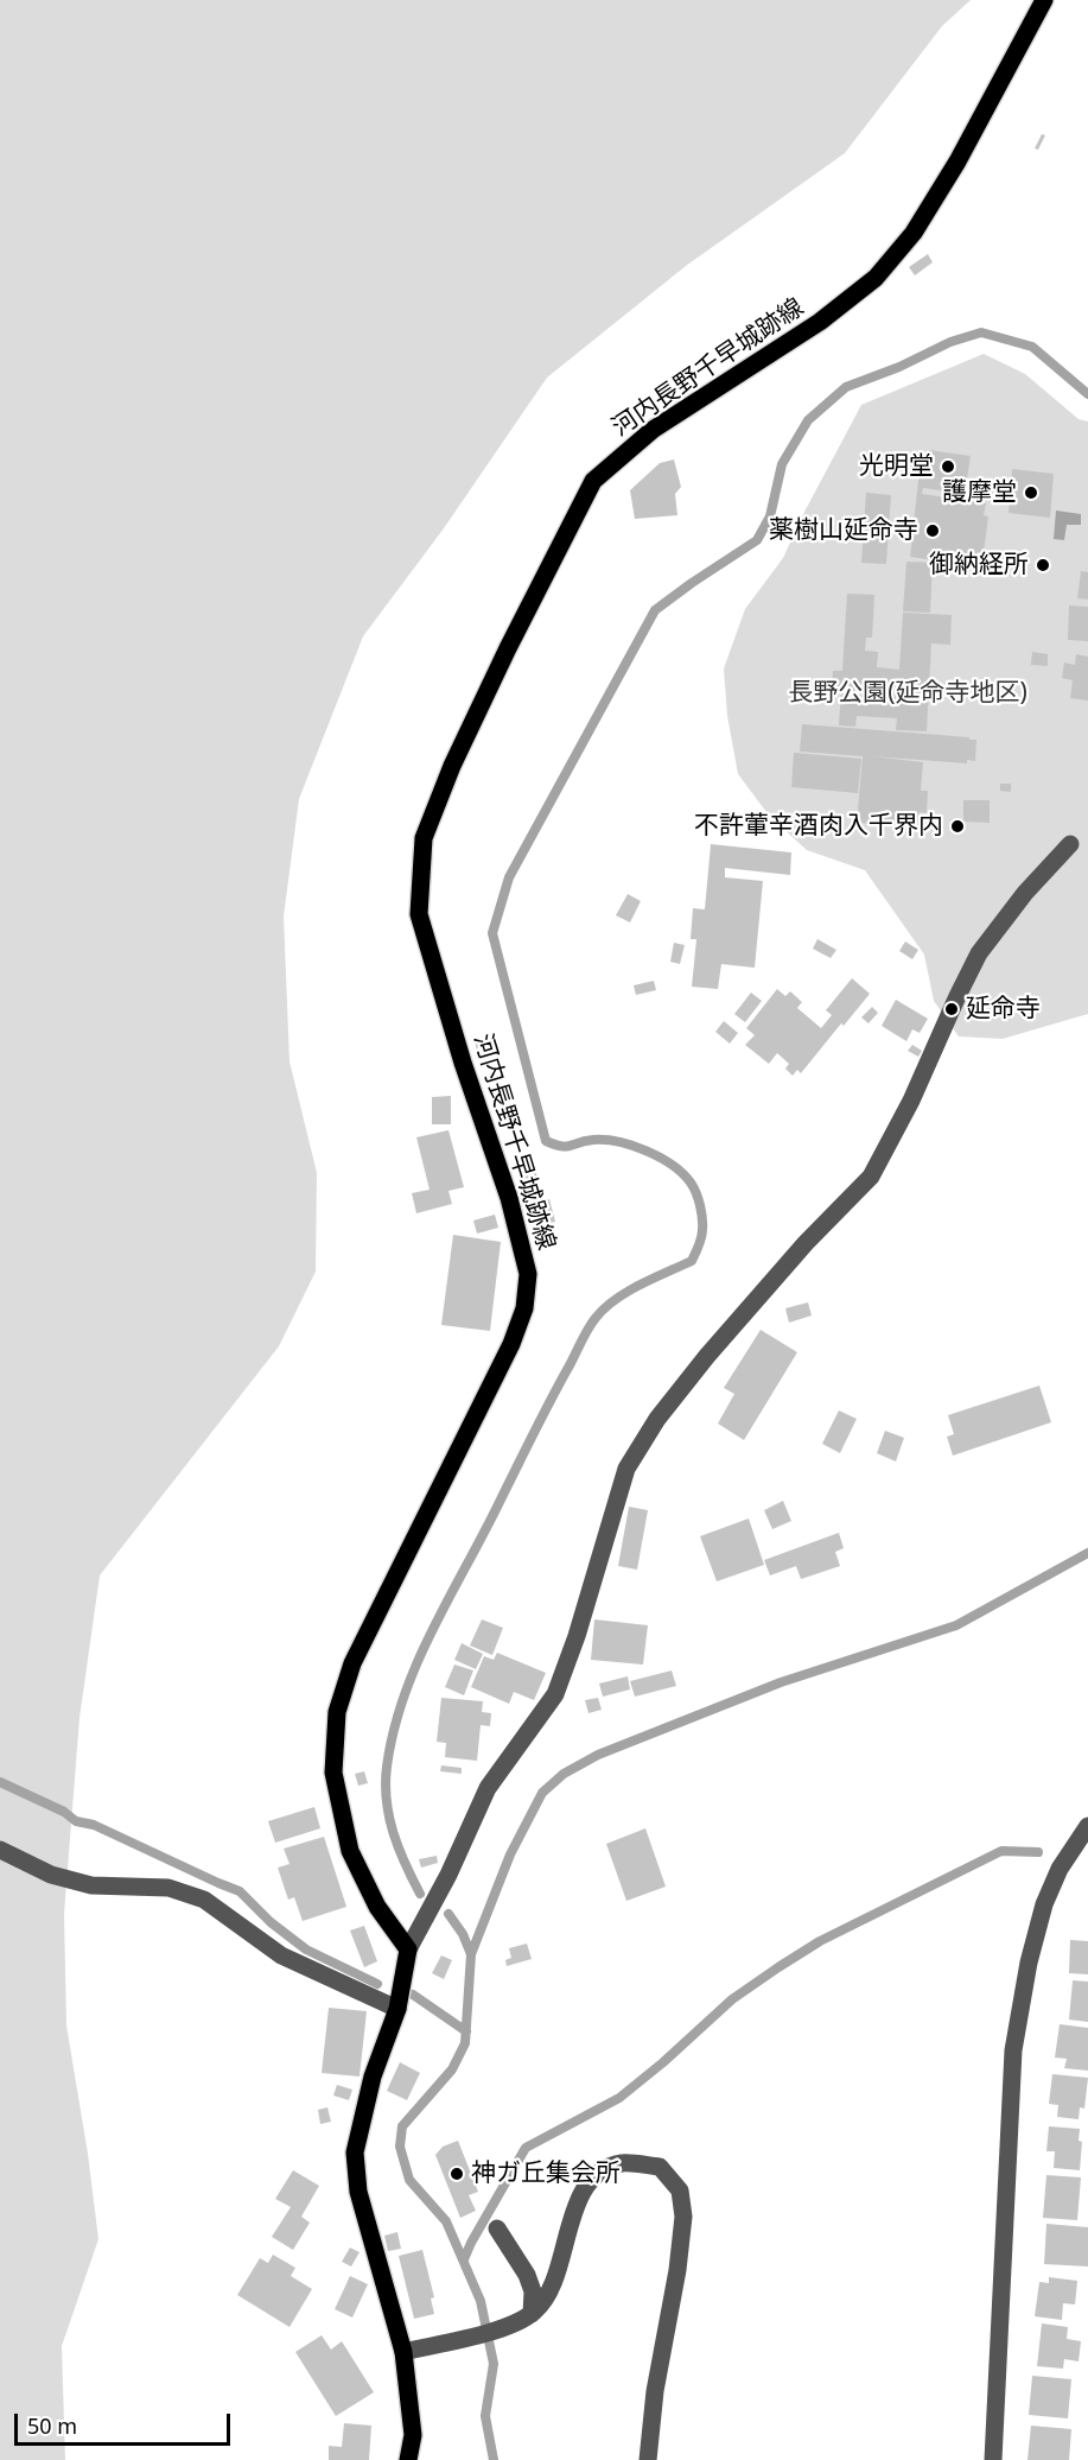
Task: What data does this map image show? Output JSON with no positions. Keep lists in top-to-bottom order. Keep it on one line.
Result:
{"streets":{"main road":["河内長野千早城跡線"]},"parks":["長野公園(延命寺地区)"],"places":["光明堂","護摩堂","薬樹山延命寺","御納経所","不許葷辛酒肉入千界内","延命寺","神ガ丘集会所"],"scale_bar":"50 m"}
